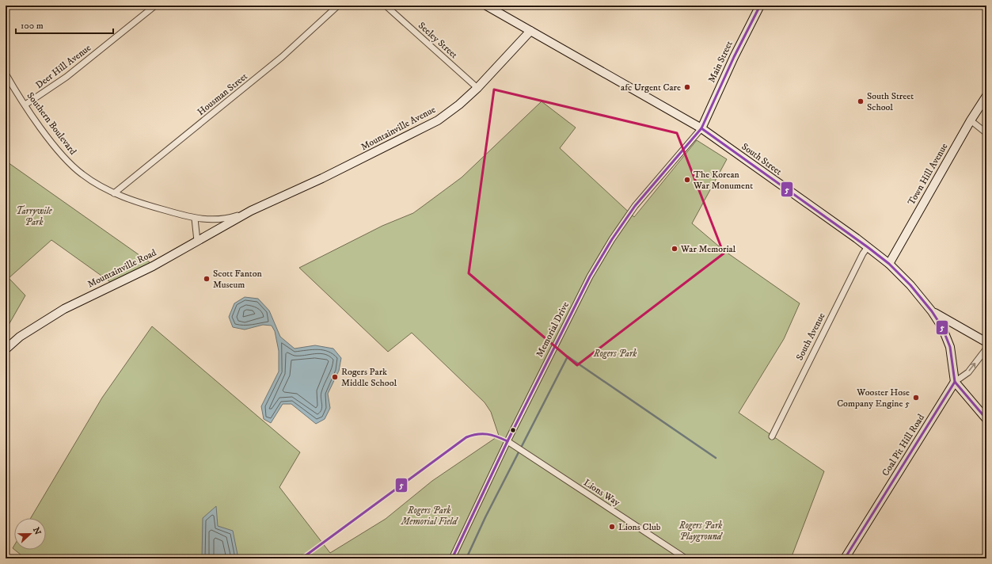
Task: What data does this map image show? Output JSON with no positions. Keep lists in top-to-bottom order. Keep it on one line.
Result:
{"streets":{"street":["Seeley Street","Main Street","Deer Hill Avenue","Housman Street","Southern Boulevard","Mountainville Avenue","South Street","Town Hill Avenue","Mountainville Road","Memorial Drive","South Avenue","Coal Pit Hill Road","Lions Way"]},"crossings":[["Seeley Street","Mountainville Avenue"],["Main Street","South Street"],["Main Street","Memorial Drive"],["Deer Hill Avenue","Southern Boulevard"],["Housman Street","Southern Boulevard"],["Southern Boulevard","Mountainville Avenue"],["Southern Boulevard","Mountainville Road"],["Mountainville Avenue","South Street"],["Mountainville Avenue","Mountainville Road"],["South Street","Town Hill Avenue"],["South Street","Memorial Drive"],["South Street","South Avenue"],["South Street","Coal Pit Hill Road"],["Memorial Drive","Lions Way"]],"parks":["Tarrywile Park","Rogers Park","Rogers Park Memorial Field","Rogers Park Playground"],"places":["afc Urgent Care","South Street School","The Korean War Monument","War Memorial","Scott Fanton Museum","Rogers Park Middle School","Wooster Hose Company Engine 5","Lions Club"],"lines":["transit line 5"],"scale_bar":"100 m","north":"right"}
